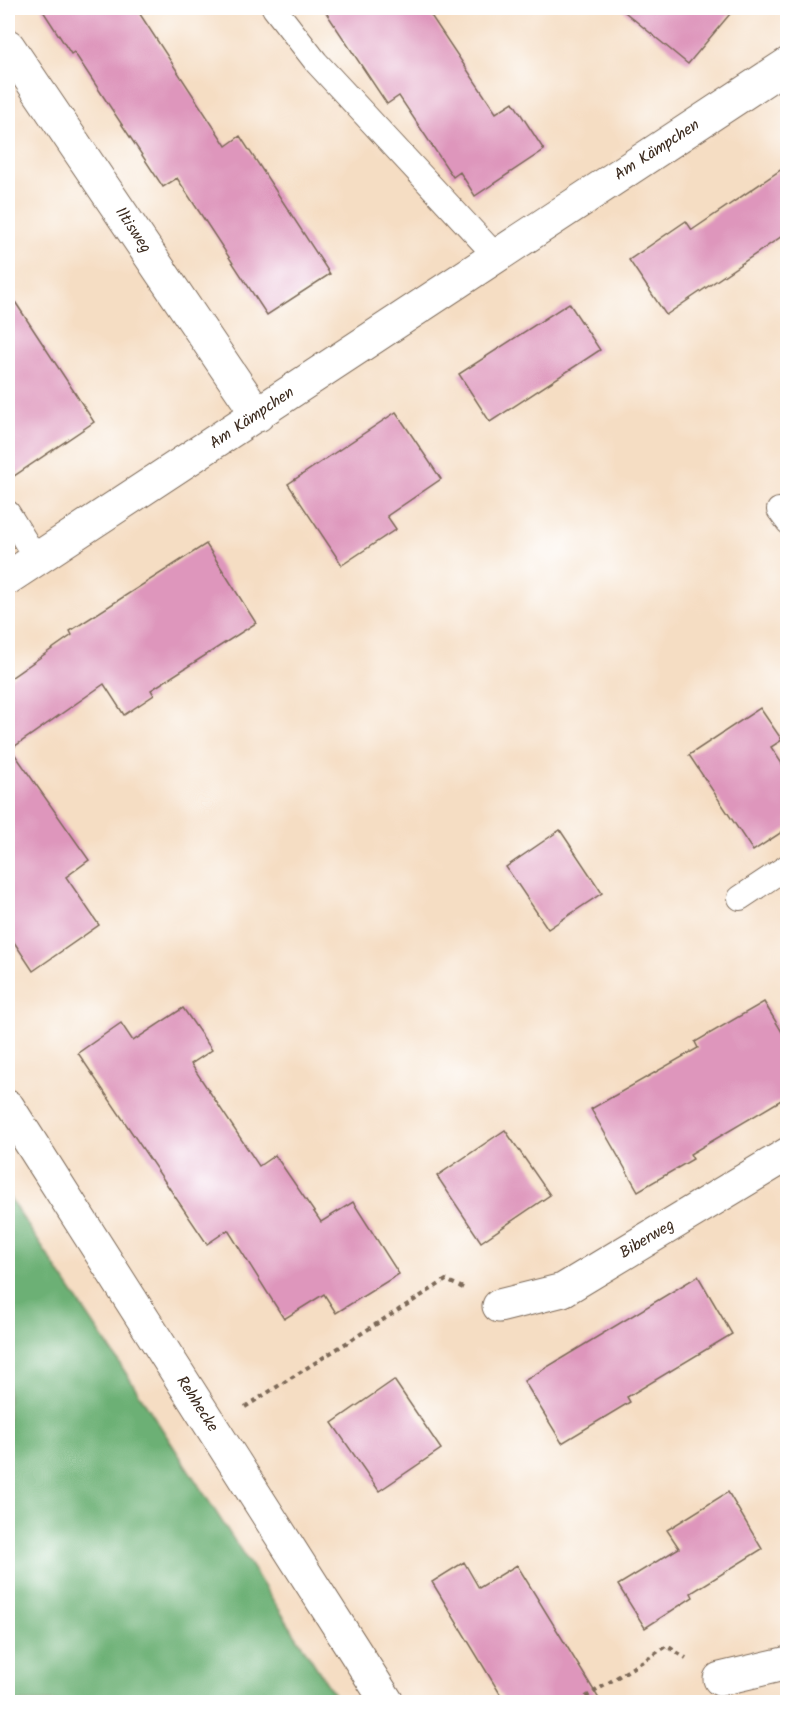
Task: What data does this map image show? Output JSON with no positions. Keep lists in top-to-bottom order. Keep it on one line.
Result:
{"streets":{"street":["Am Kämpchen","Iltisweg","Biberweg","Rehhecke"]},"crossings":[["Am Kämpchen","Iltisweg"]]}
